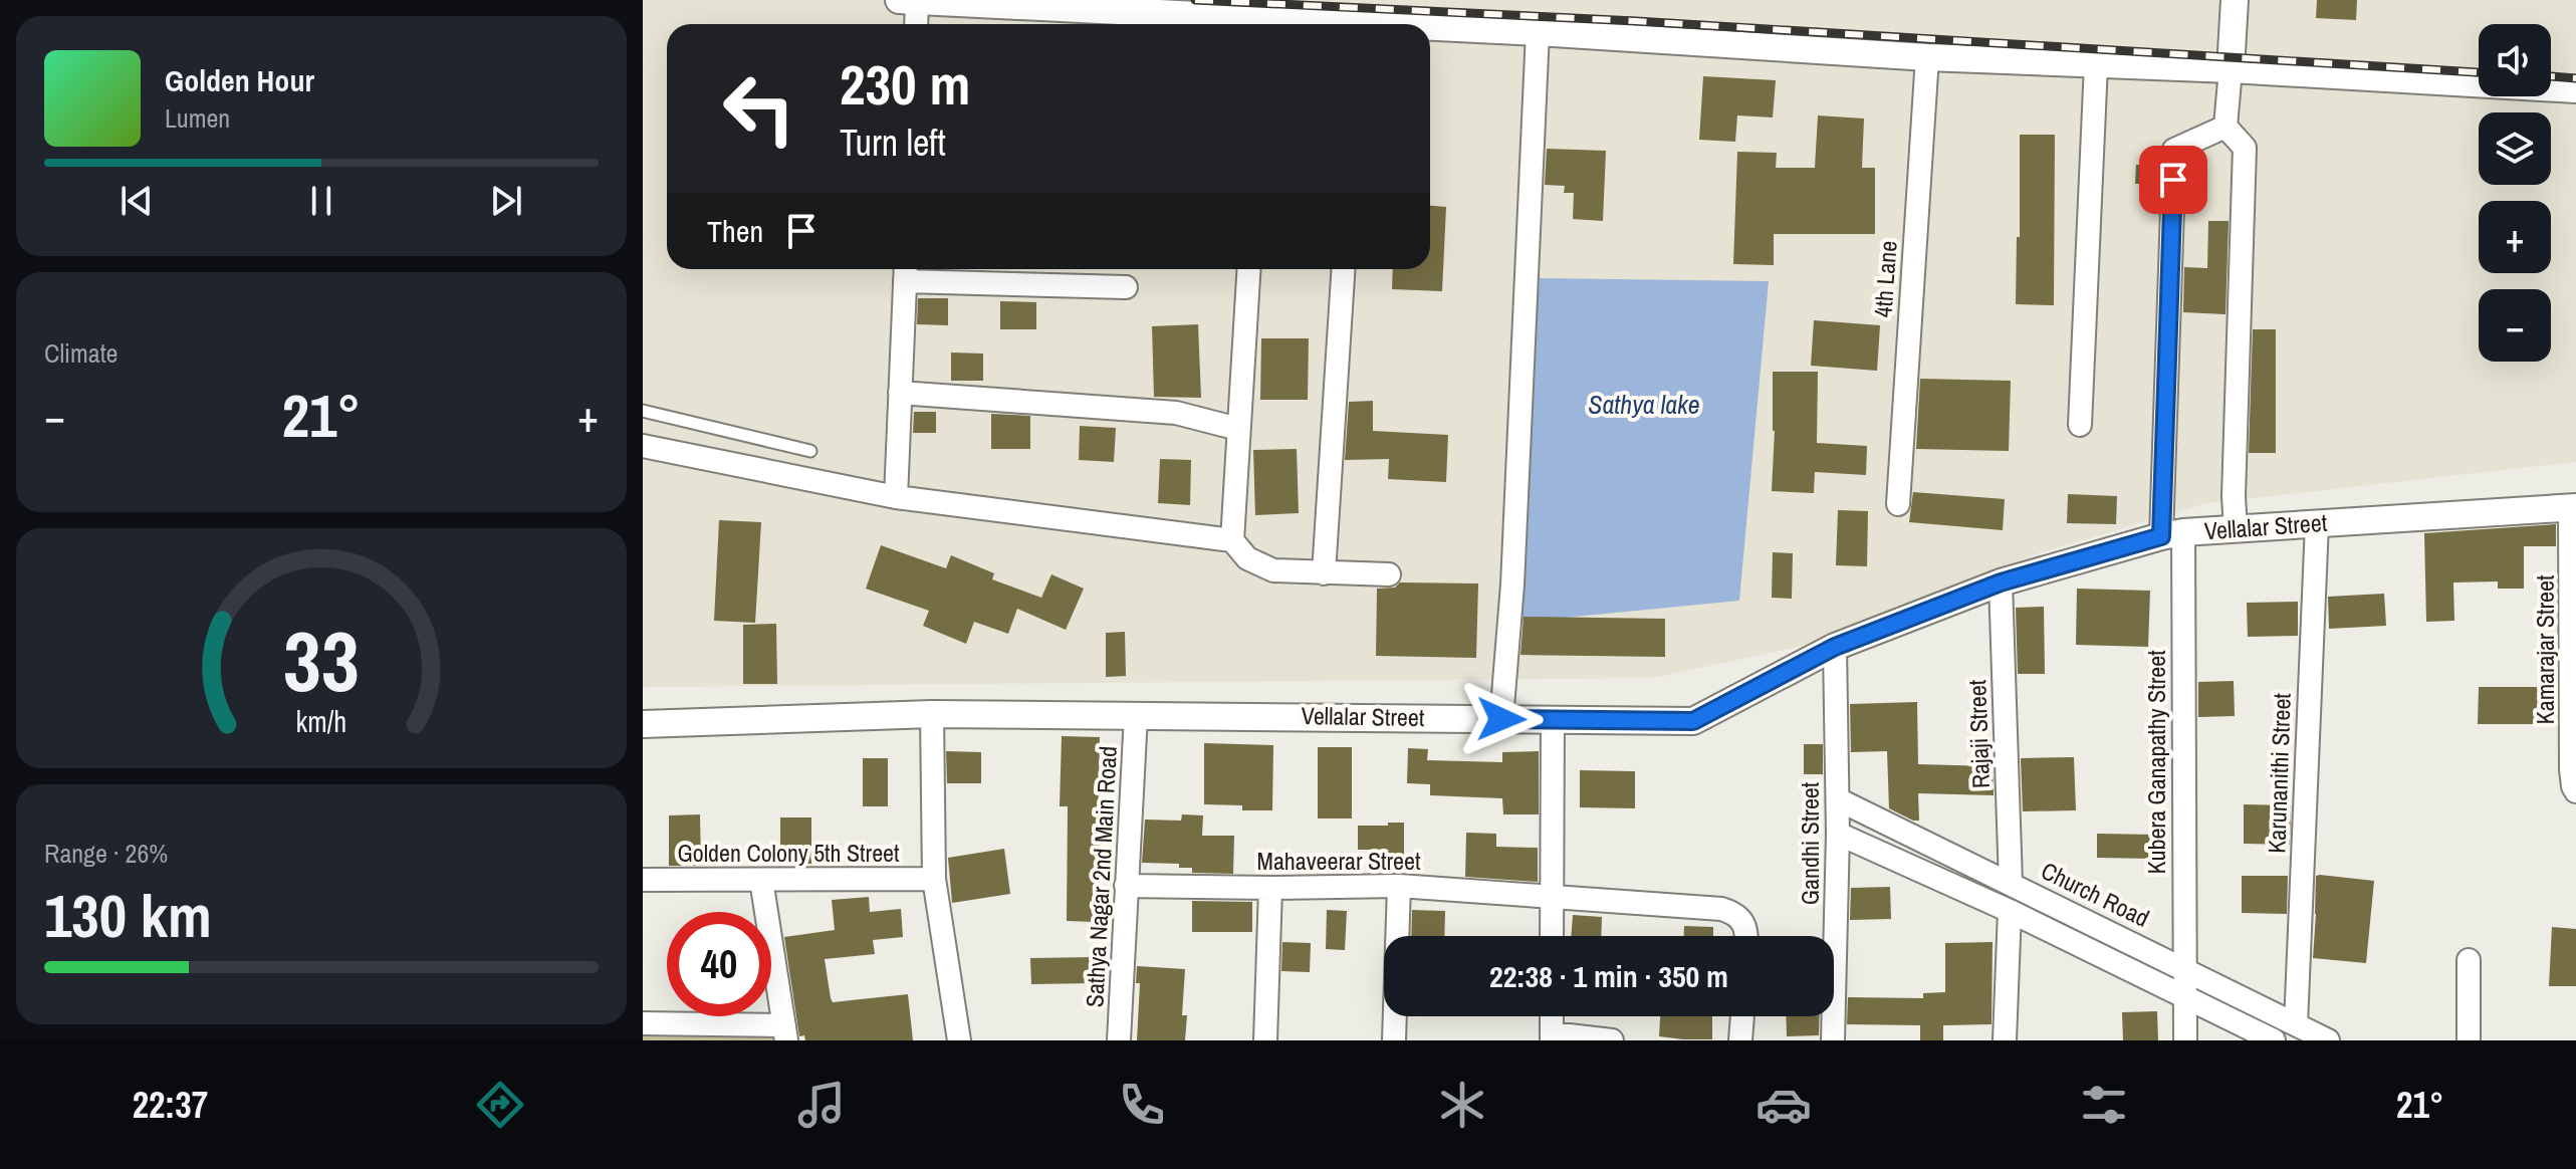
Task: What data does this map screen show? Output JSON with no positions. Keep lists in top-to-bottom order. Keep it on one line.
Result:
{"streets":{"street":["4th Lane","Vellalar Street","Kamarajar Street","Rajaji Street","Kubera Ganapathy Street","Karunanithi Street","Gandhi Street","Golden Colony 5th Street","Mahaveerar Street","Sathya Nagar 2nd Main Road","Church Road"]},"crossings":[["Vellalar Street","Kamarajar Street"],["Vellalar Street","Rajaji Street"],["Vellalar Street","Kubera Ganapathy Street"],["Vellalar Street","Karunanithi Street"],["Vellalar Street","Gandhi Street"],["Vellalar Street","Sathya Nagar 2nd Main Road"],["Rajaji Street","Church Road"],["Kubera Ganapathy Street","Church Road"],["Karunanithi Street","Church Road"],["Gandhi Street","Church Road"],["Mahaveerar Street","Sathya Nagar 2nd Main Road"]],"water":["Sathya lake"],"page":{"map_buttons":["+","−"],"turn":["230 m","Turn left"],"song":["Golden Hour","Lumen"],"then":"Then","tile":["Climate",["Range · 26%","130 km"]],"heat":["−","21°","+"],"limit":"40","trip":"22:38 · 1 min · 350 m","tabs":["22:37","21°"],"gauge":["33","km/h"]}}
